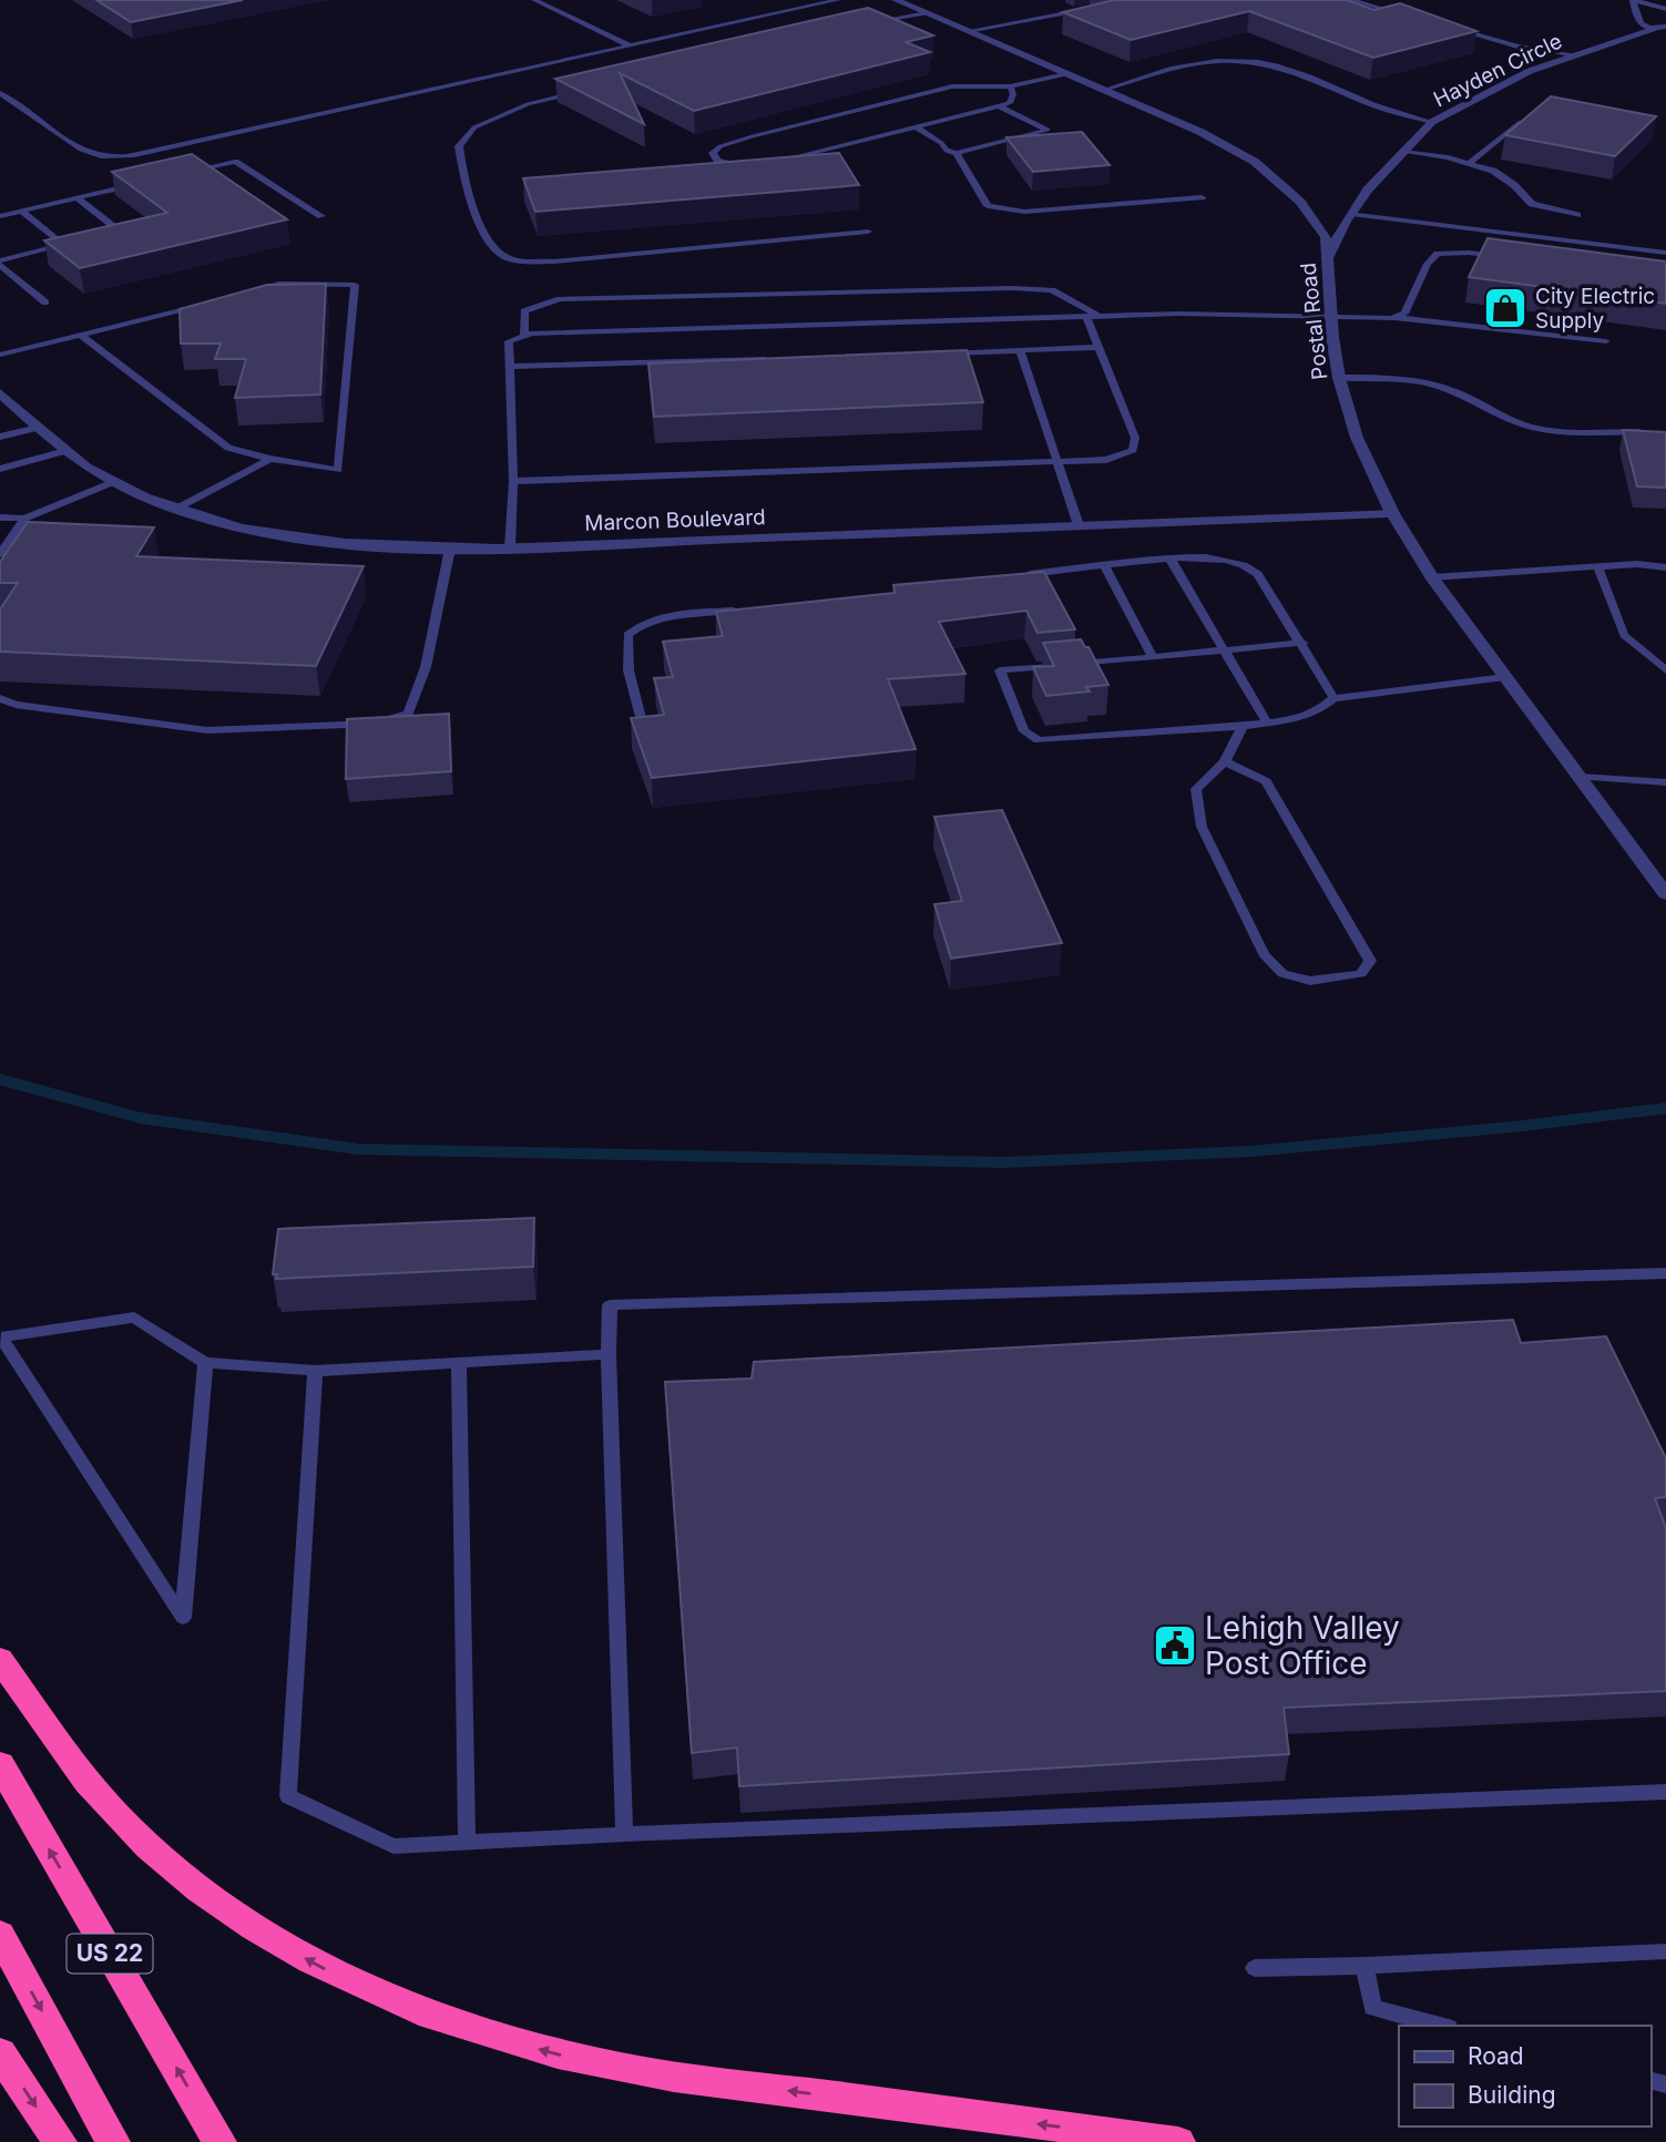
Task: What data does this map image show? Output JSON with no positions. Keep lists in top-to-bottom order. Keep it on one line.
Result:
{"streets":{"highway":["US 22"],"street":["Hayden Circle","Postal Road","Marcon Boulevard"]},"crossings":[["Hayden Circle","Postal Road"],["Postal Road","Marcon Boulevard"]],"places":{"shop":["City Electric Supply"],"public building":["Lehigh Valley Post Office"]},"legend":["Road","Building"]}
